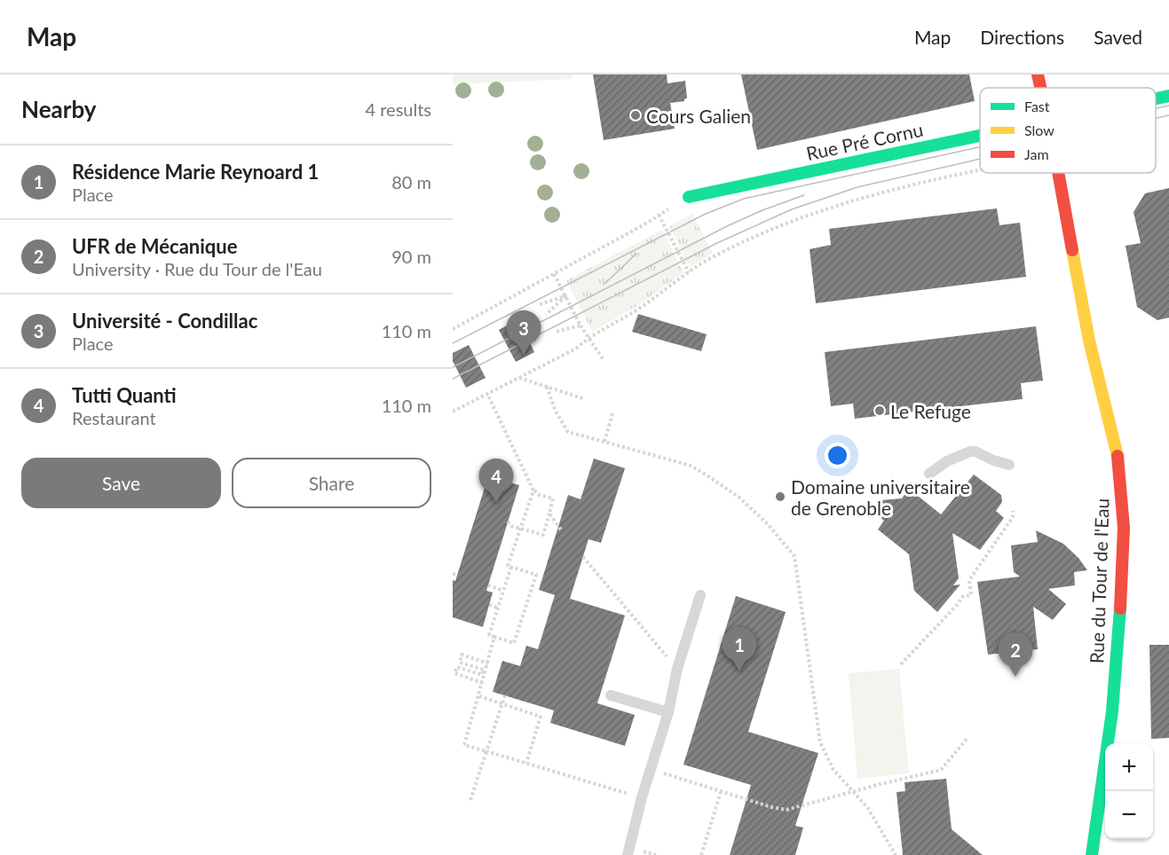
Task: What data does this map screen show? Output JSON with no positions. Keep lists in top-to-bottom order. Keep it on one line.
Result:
{"streets":{"street":["Rue Pré Cornu","Rue du Tour de l'Eau"]},"places":["Cours Galien","Le Refuge","Domaine universitaire de Grenoble"],"legend":["Fast","Slow","Jam"],"page":{"header":"Map","nav":["Map","Directions","Saved"],"heading":["Nearby","4 results"],"list":[{"mark":"1","name":"Résidence Marie Reynoard 1","note":"Place","value":"80 m"},{"mark":"2","name":"UFR de Mécanique","note":"University · Rue du Tour de l'Eau","value":"90 m"},{"mark":"3","name":"Université - Condillac","note":"Place","value":"110 m"},{"mark":"4","name":"Tutti Quanti","note":"Restaurant","value":"110 m"}],"pins":["3","4","1","2"],"buttons":["Save","Share"],"map_buttons":["+","−"]}}
